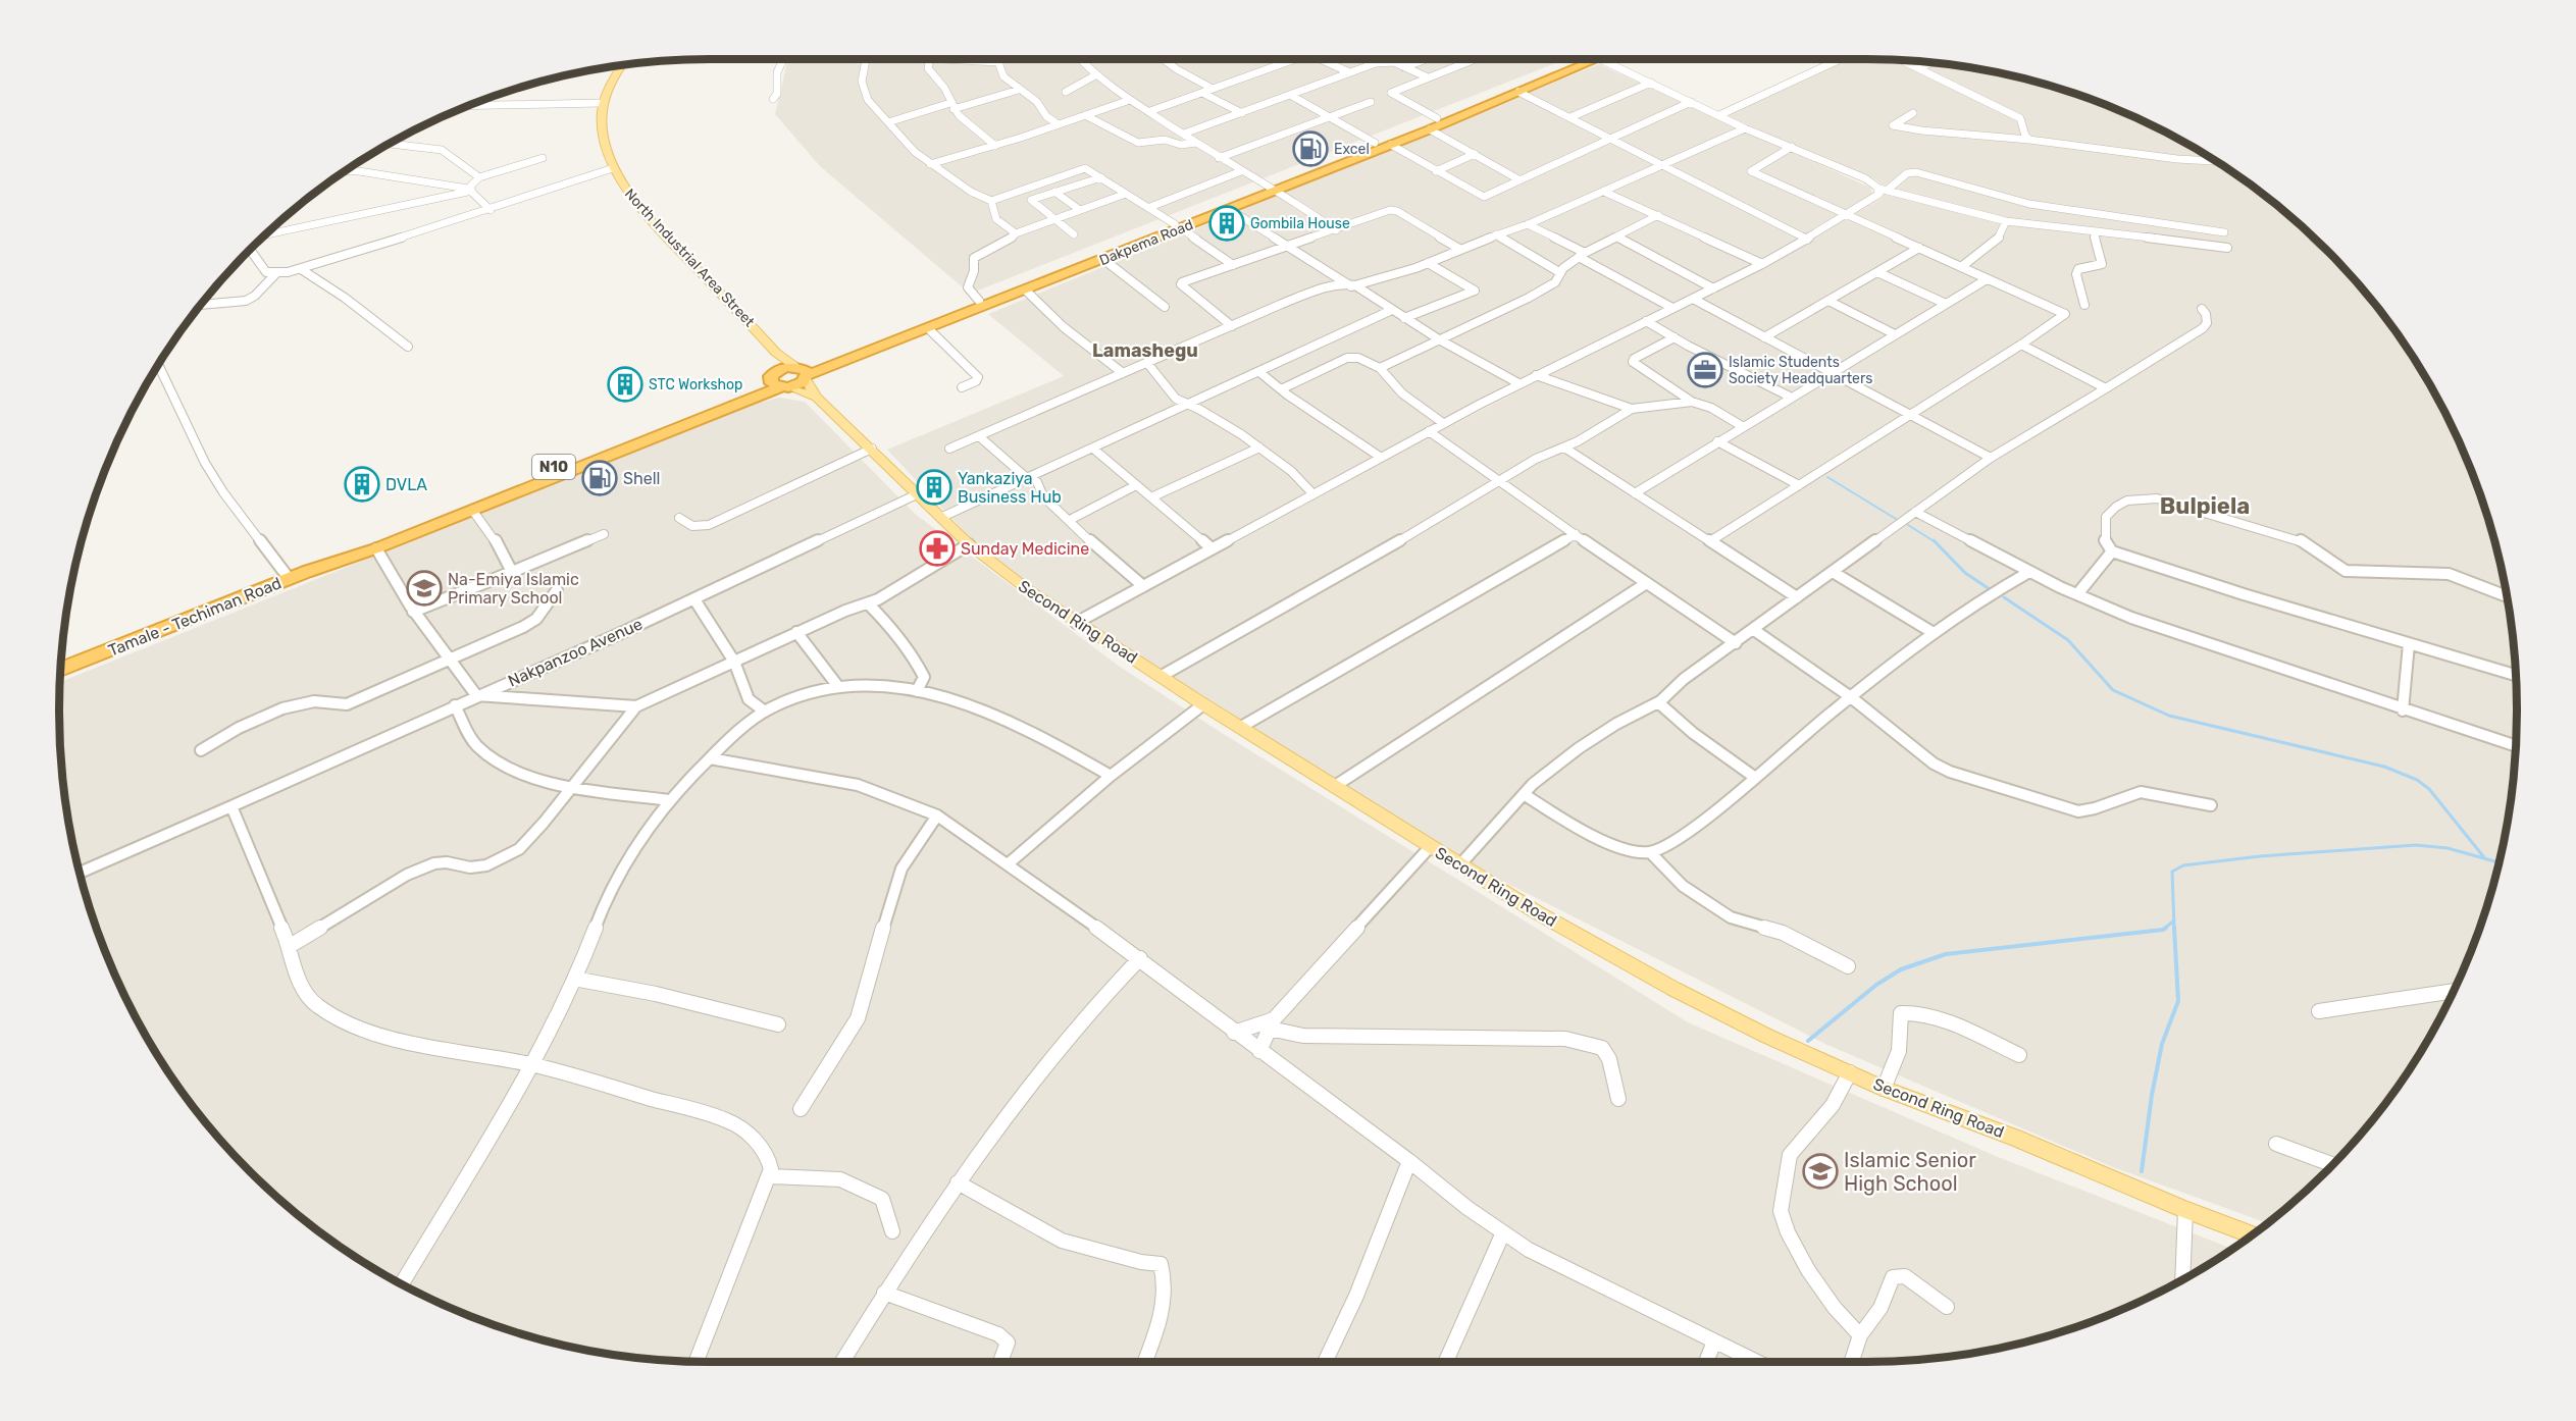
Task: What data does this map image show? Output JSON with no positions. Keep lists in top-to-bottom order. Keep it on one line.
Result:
{"streets":{"highway":["Dakpema Road","N10","Tamale - Techiman Road"],"main road":["North Industrial Area Street","Second Ring Road"],"street":["Nakpanzoo Avenue"]},"crossings":[["Dakpema Road","North Industrial Area Street"],["Dakpema Road","N10"],["Dakpema Road","Second Ring Road"],["North Industrial Area Street","N10"],["North Industrial Area Street","Second Ring Road"],["N10","Tamale - Techiman Road"],["N10","Second Ring Road"],["Second Ring Road","Nakpanzoo Avenue"]],"districts":["Lamashegu","Bulpiela"],"places":{"fuel station":["Excel","Shell"],"building":["Gombila House","STC Workshop","DVLA","Yankaziya Business Hub"],"office":["Islamic Students Society Headquarters"],"pharmacy":["Sunday Medicine"],"school or university":["Na-Emiya Islamic Primary School","Islamic Senior High School"]}}
